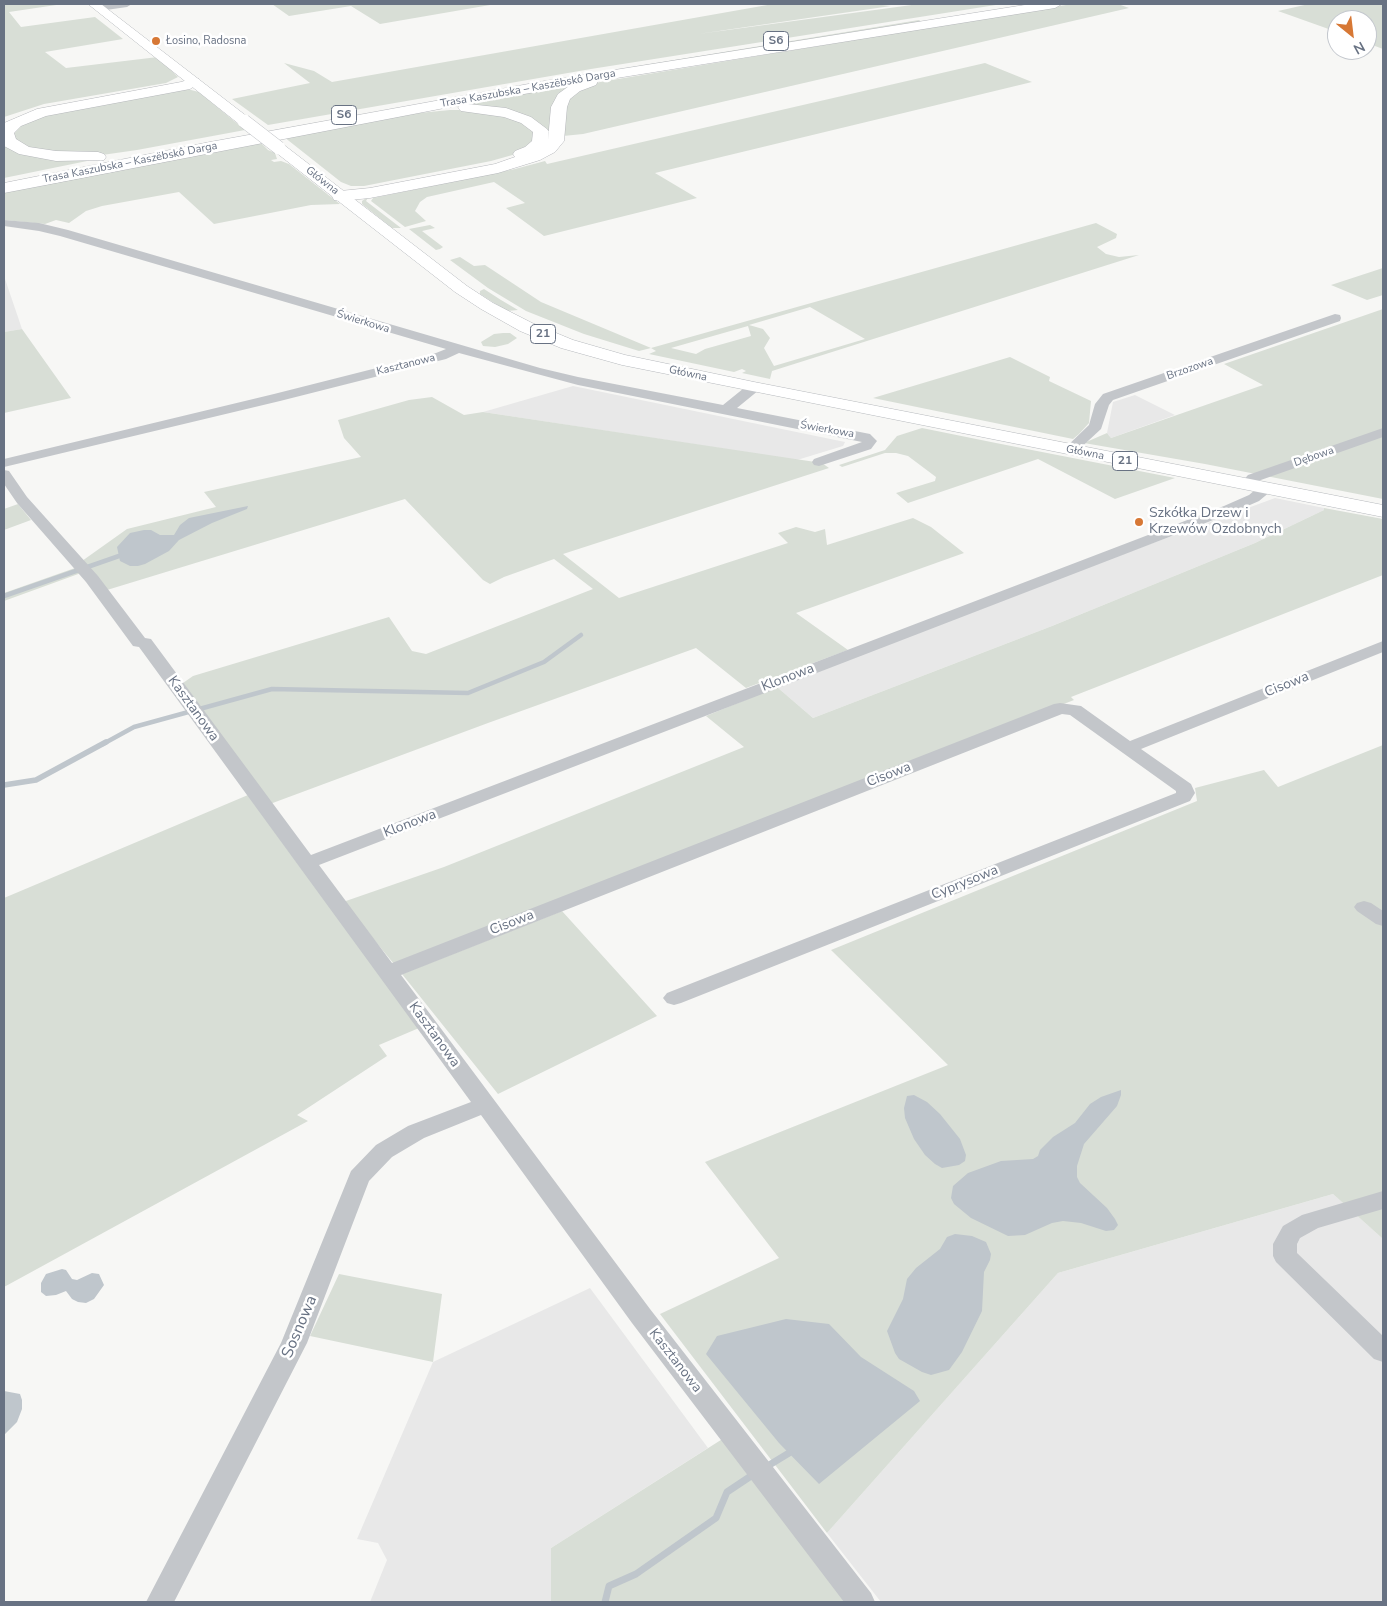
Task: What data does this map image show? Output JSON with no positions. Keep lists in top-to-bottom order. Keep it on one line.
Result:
{"streets":{"highway":["S6","Trasa Kaszubska – Kaszëbskô Darga"],"main road":["Główna","21"],"street":["Świerkowa","Kasztanowa","Brzozowa","Dębowa","Klonowa","Cisowa","Cyprysowa","Sosnowa"]},"crossings":[["Główna","Brzozowa"],["Główna","Dębowa"],["Główna","Klonowa"],["Świerkowa","Kasztanowa"],["Kasztanowa","Klonowa"],["Kasztanowa","Cisowa"],["Kasztanowa","Sosnowa"],["Cisowa","Cyprysowa"]],"places":["Łosino, Radosna","Szkółka Drzew i Krzewów Ozdobnych"],"north":"bottom right"}
